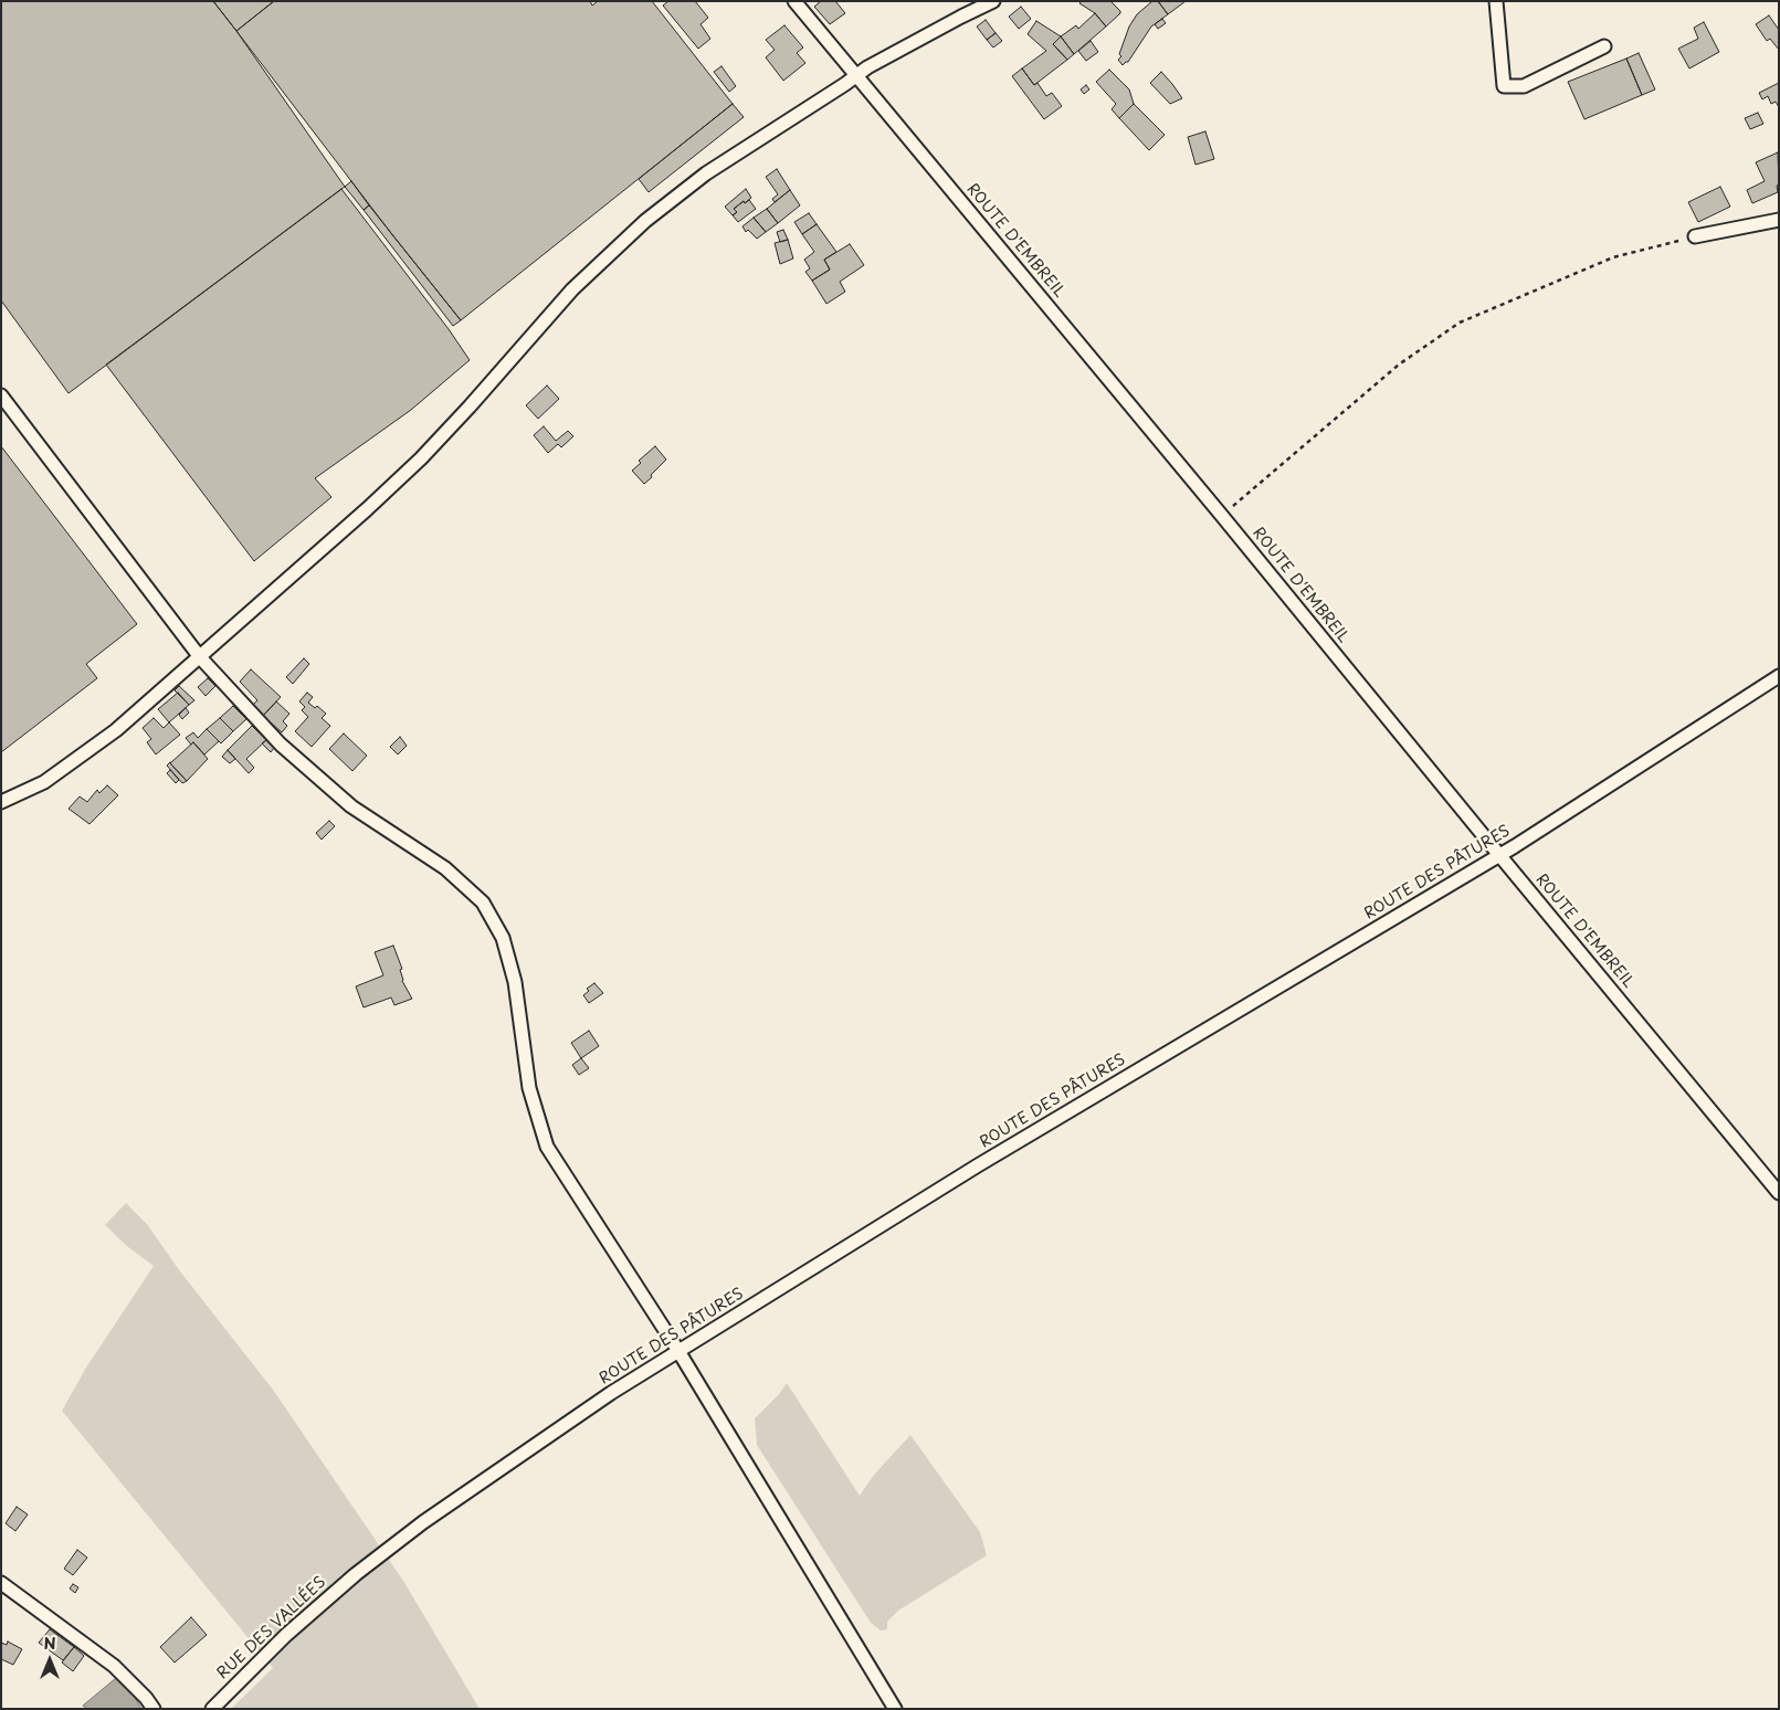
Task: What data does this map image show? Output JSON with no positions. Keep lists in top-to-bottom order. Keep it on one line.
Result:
{"streets":{"street":["ROUTE D'EMBREIL","ROUTE DES PÂTURES","RUE DES VALLÉES"]},"crossings":[["ROUTE D'EMBREIL","ROUTE DES PÂTURES"],["ROUTE DES PÂTURES","RUE DES VALLÉES"]],"north":"top"}
